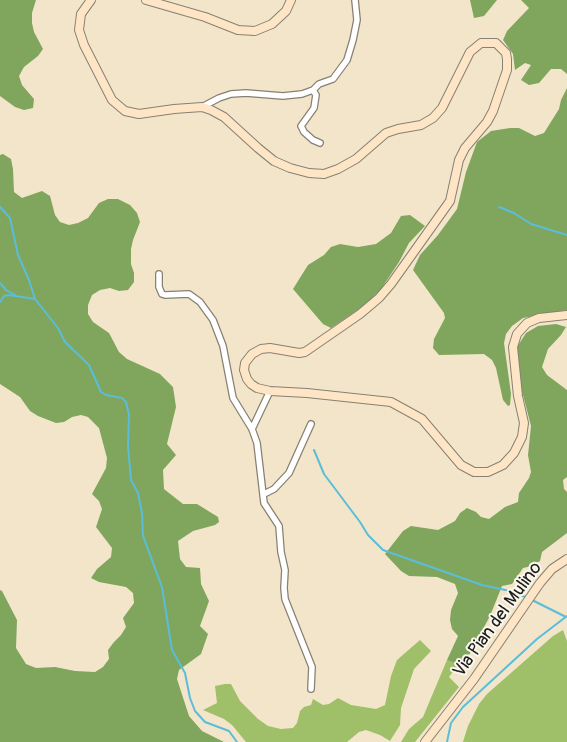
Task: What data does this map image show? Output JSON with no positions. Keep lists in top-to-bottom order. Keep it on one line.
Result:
{"streets":{"main road":["Via Pian del Mulino"]}}
